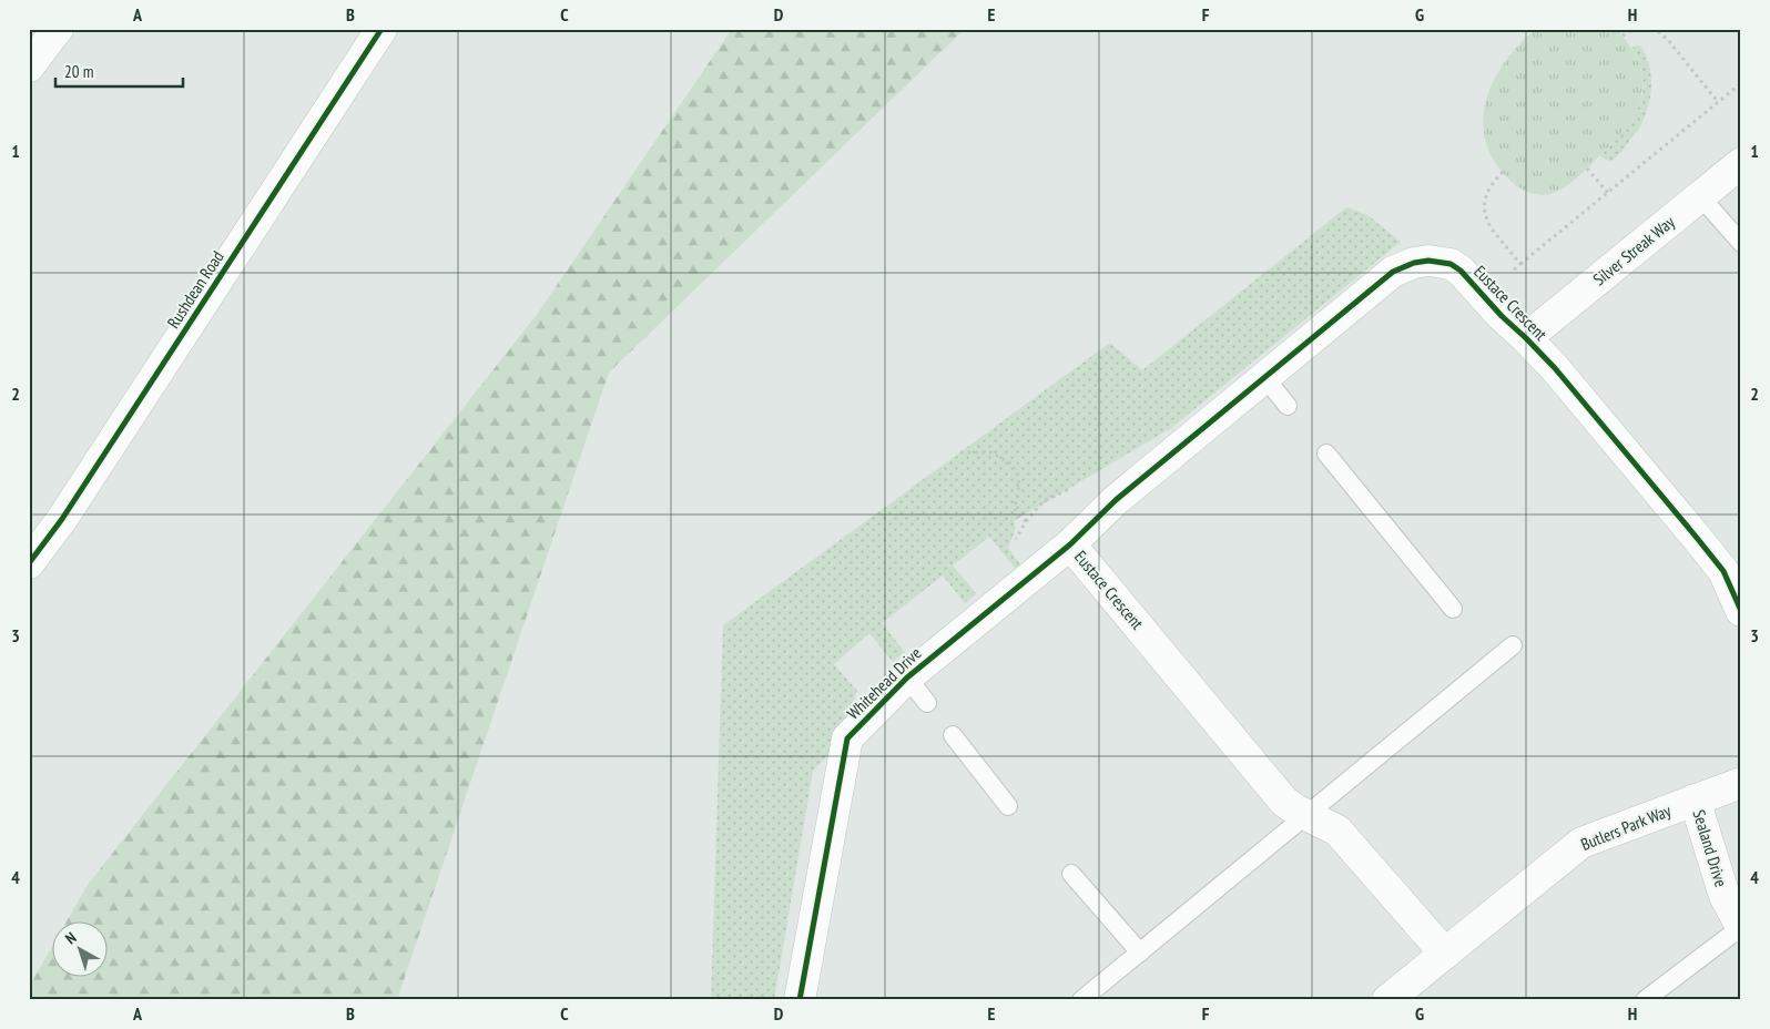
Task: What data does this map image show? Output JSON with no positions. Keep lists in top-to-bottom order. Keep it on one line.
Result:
{"streets":{"street":["Silver Streak Way","Rushdean Road","Eustace Crescent","Whitehead Drive","Butlers Park Way","Sealand Drive"]},"crossings":[["Silver Streak Way","Eustace Crescent"],["Eustace Crescent","Whitehead Drive"],["Eustace Crescent","Butlers Park Way"],["Butlers Park Way","Sealand Drive"]],"scale_bar":"20 m","north":"top left","grid":{"columns":["A","B","C","D","E","F","G","H"],"rows":["1","2","3","4"]}}
